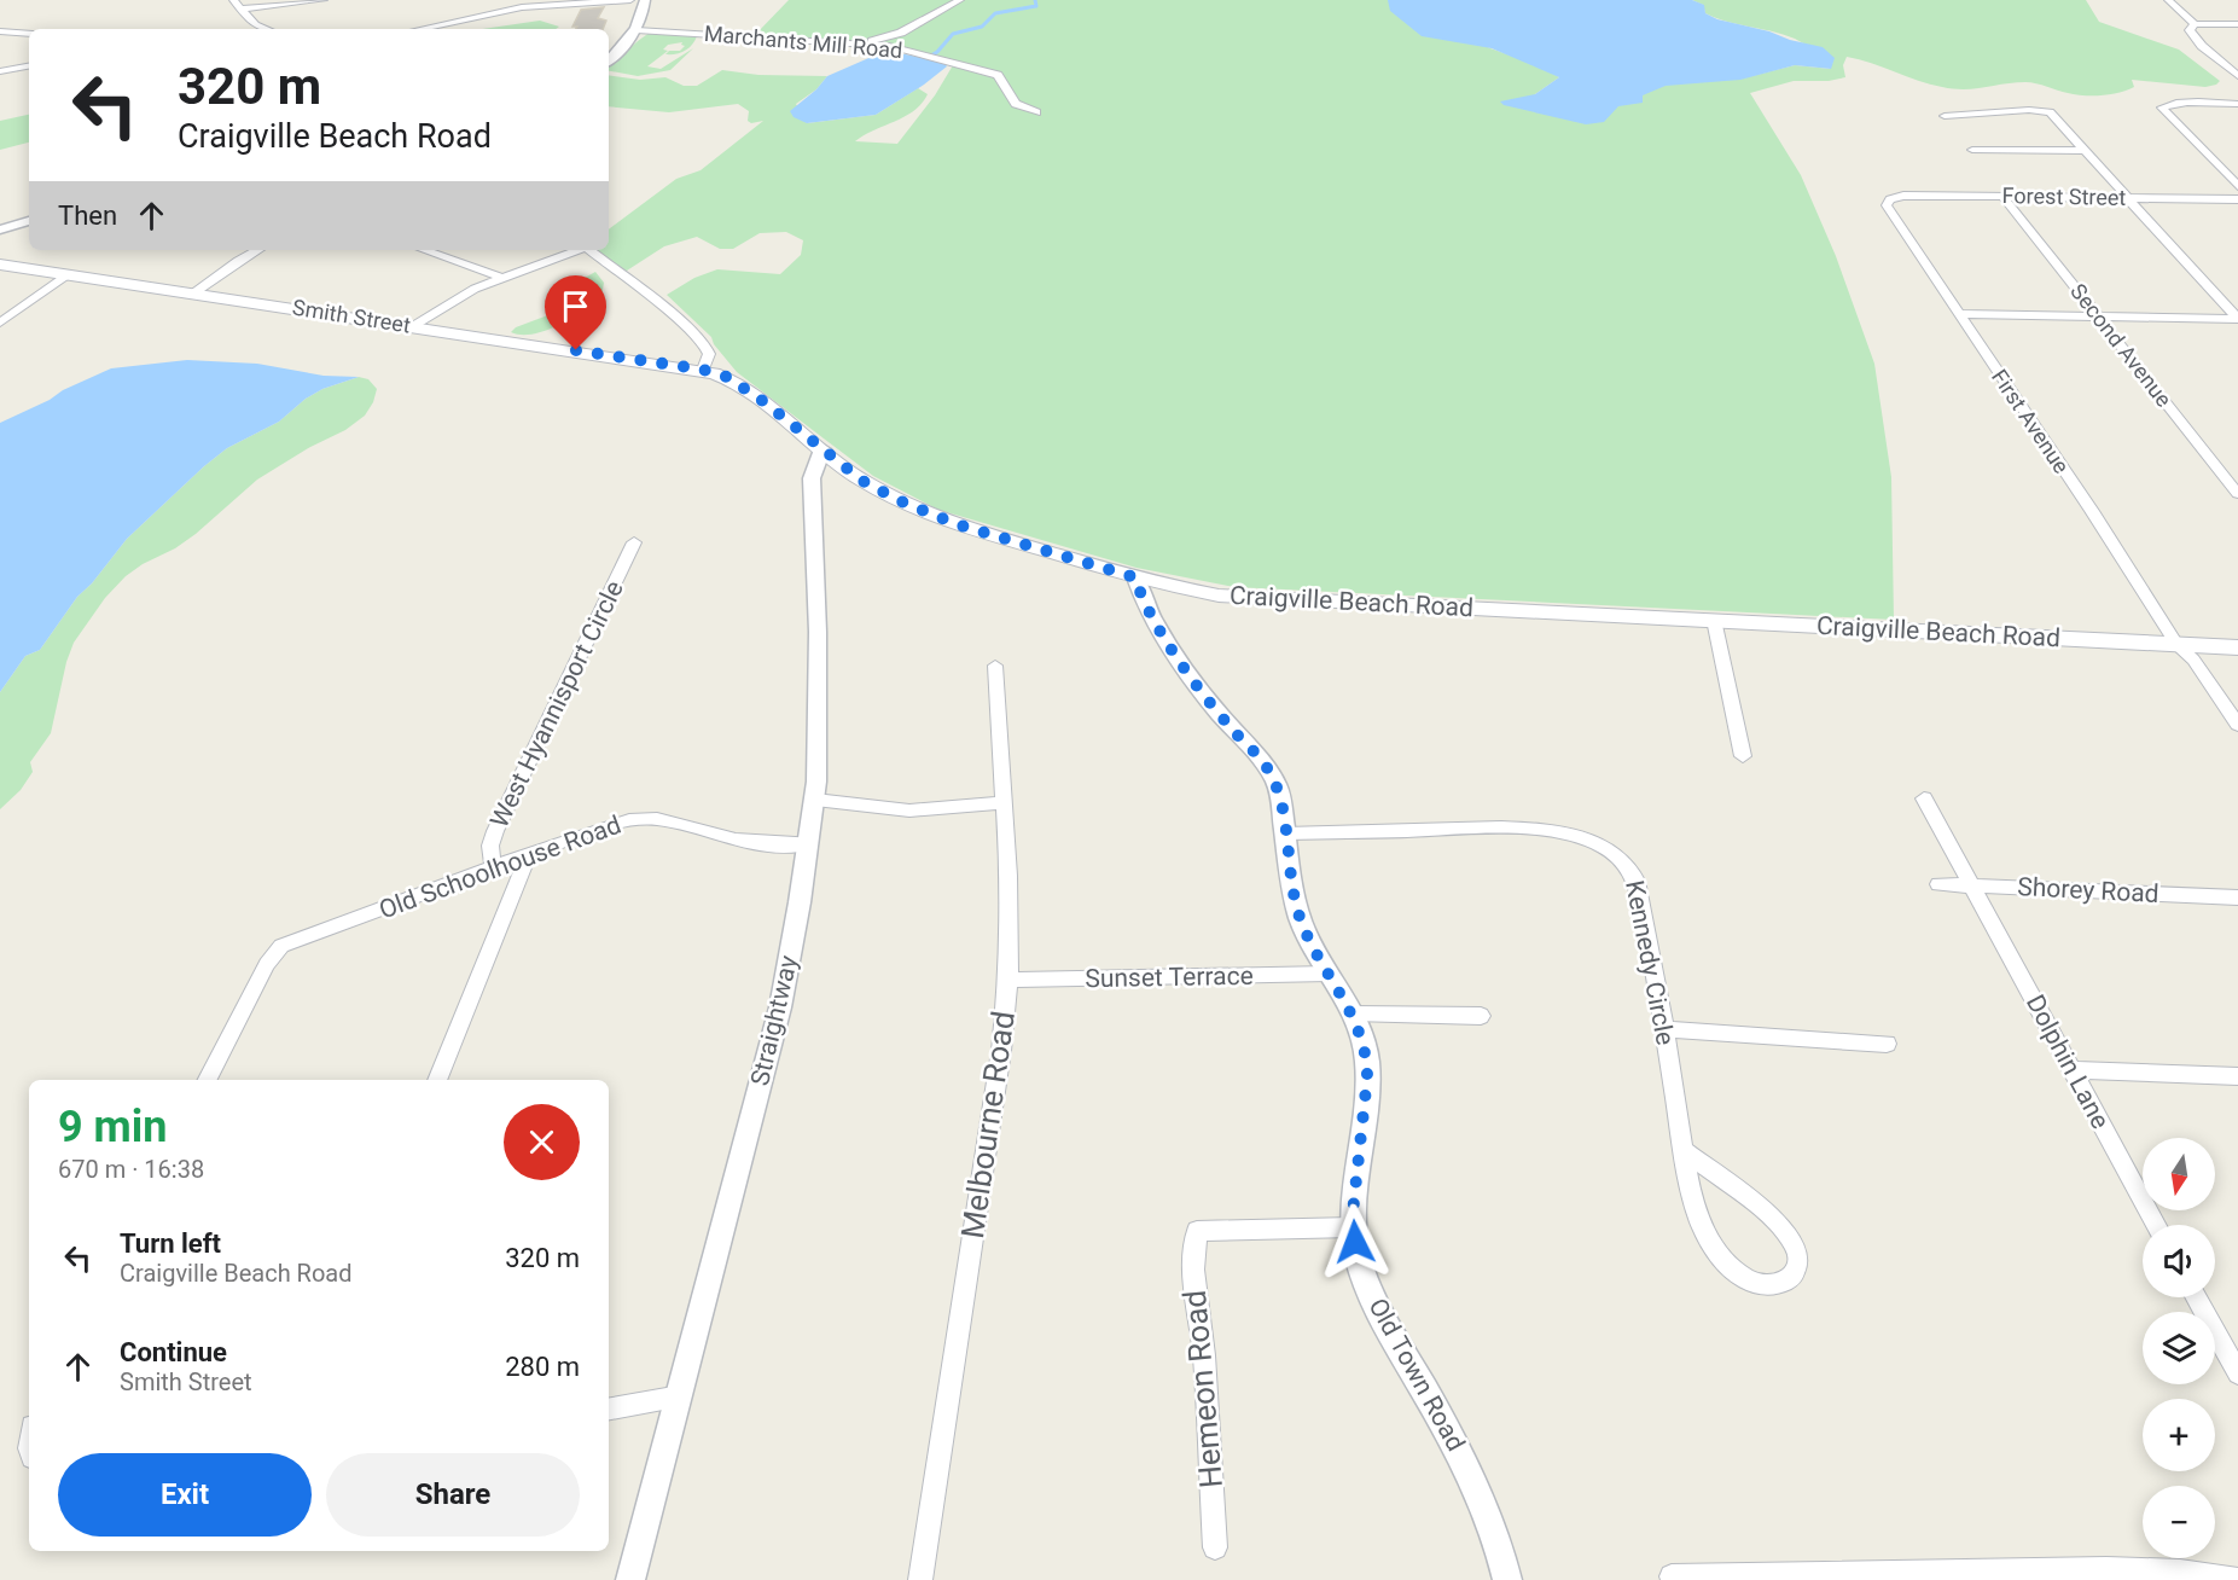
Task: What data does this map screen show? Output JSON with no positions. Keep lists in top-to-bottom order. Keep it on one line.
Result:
{"streets":{"main road":["Smith Street","Craigville Beach Road"],"street":["Marchants Mill Road","Forest Street","Second Avenue","First Avenue","West Hyannisport Circle","Old Schoolhouse Road","Shorey Road","Kennedy Circle","Sunset Terrace","Straightway","Dolphin Lane","Melbourne Road","Old Town Road","Hemeon Road"]},"crossings":[["Forest Street","Second Avenue"],["Forest Street","First Avenue"],["Smith Street","Craigville Beach Road"],["First Avenue","Craigville Beach Road"],["Craigville Beach Road","Straightway"],["Craigville Beach Road","Old Town Road"],["West Hyannisport Circle","Old Schoolhouse Road"],["Old Schoolhouse Road","Straightway"],["Shorey Road","Dolphin Lane"],["Kennedy Circle","Old Town Road"],["Sunset Terrace","Melbourne Road"],["Sunset Terrace","Old Town Road"],["Old Town Road","Hemeon Road"]],"north":"bottom","page":{"turn":["320 m","Craigville Beach Road"],"then":"Then","heading":["9 min","670 m · 16:38"],"map_buttons":["+","−"],"list":[{"name":"Turn left","note":"Craigville Beach Road","value":"320 m"},{"name":"Continue","note":"Smith Street","value":"280 m"}],"buttons":["Exit","Share"]}}
